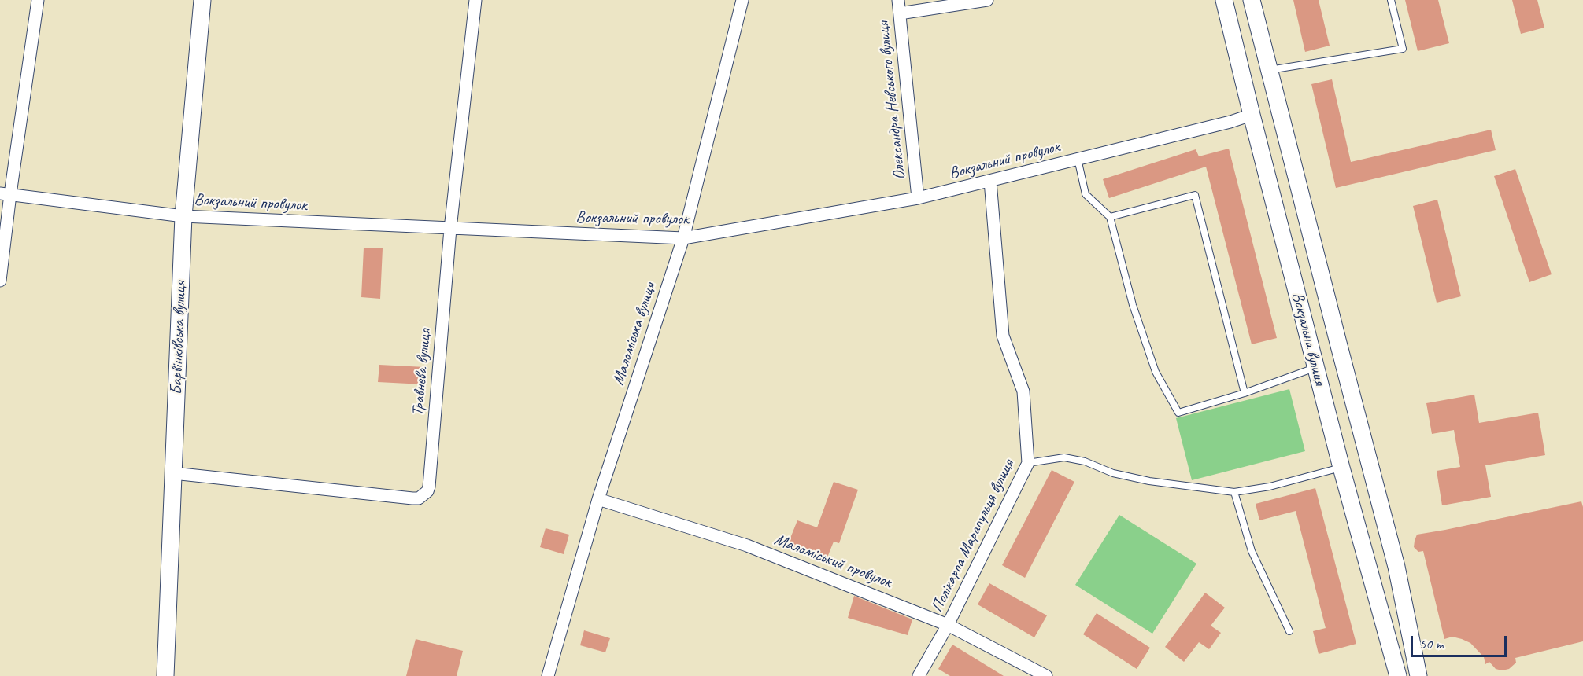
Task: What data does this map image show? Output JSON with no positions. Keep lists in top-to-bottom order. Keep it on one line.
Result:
{"streets":{"street":["Олександра Невського вулиця","Вокзальний провулок","Маломіська вулиця","Барвінківська вулиця","Вокзальна вулиця","Травнева вулиця","Полікарпа Марапульця вулиця","Маломіський провулок"]},"crossings":[["Олександра Невського вулиця","Вокзальний провулок"],["Вокзальний провулок","Маломіська вулиця"],["Вокзальний провулок","Барвінківська вулиця"],["Вокзальний провулок","Вокзальна вулиця"],["Вокзальний провулок","Травнева вулиця"],["Вокзальний провулок","Полікарпа Марапульця вулиця"],["Маломіська вулиця","Маломіський провулок"],["Барвінківська вулиця","Травнева вулиця"],["Полікарпа Марапульця вулиця","Маломіський провулок"]],"scale_bar":"50 m"}
